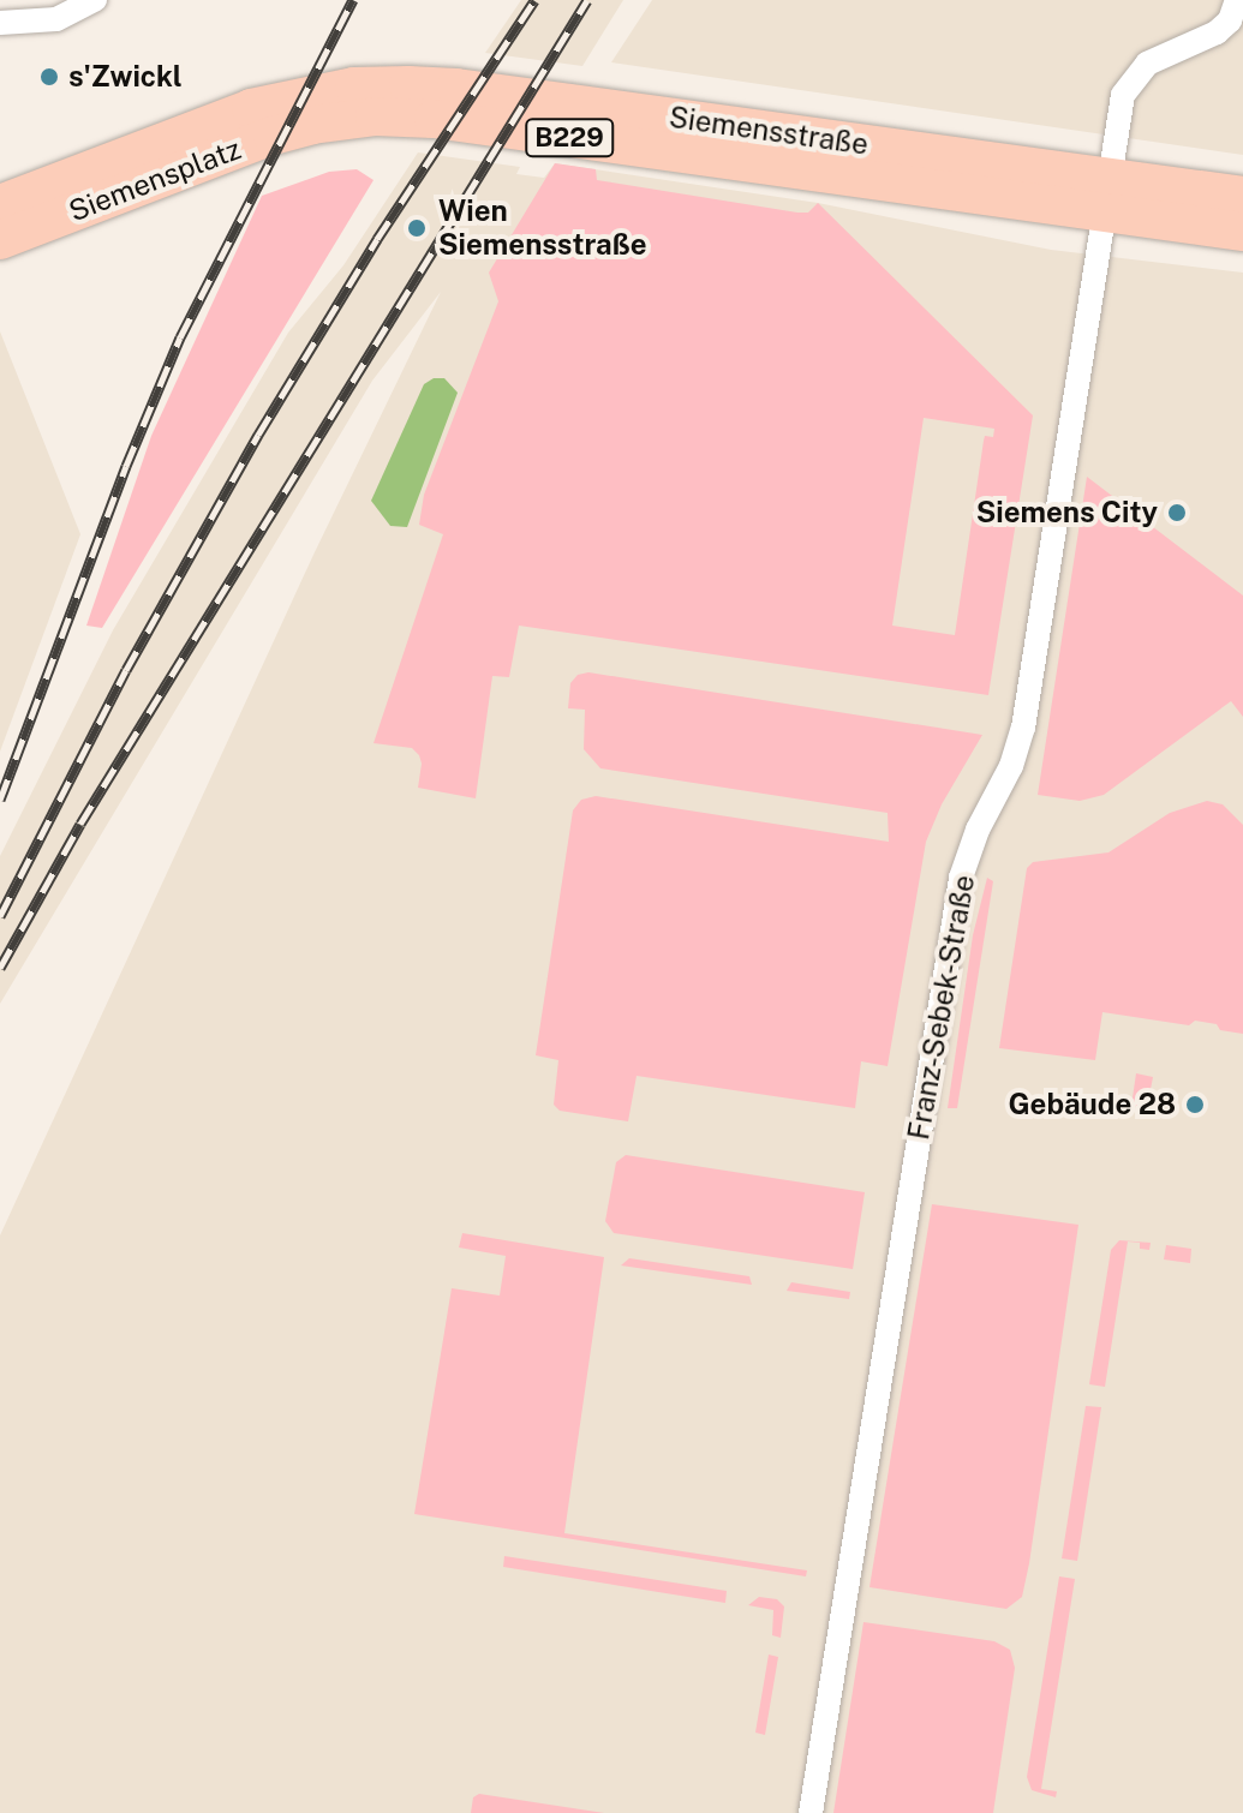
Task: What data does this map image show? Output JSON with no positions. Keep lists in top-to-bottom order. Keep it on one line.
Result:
{"streets":{"main road":["Siemensstraße","B229","Siemensplatz"],"street":["Franz-Sebek-Straße"]},"crossings":[["Siemensstraße","Siemensplatz"],["Siemensstraße","Franz-Sebek-Straße"]],"places":["s'Zwickl","Wien Siemensstraße","Siemens City","Gebäude 28"]}
